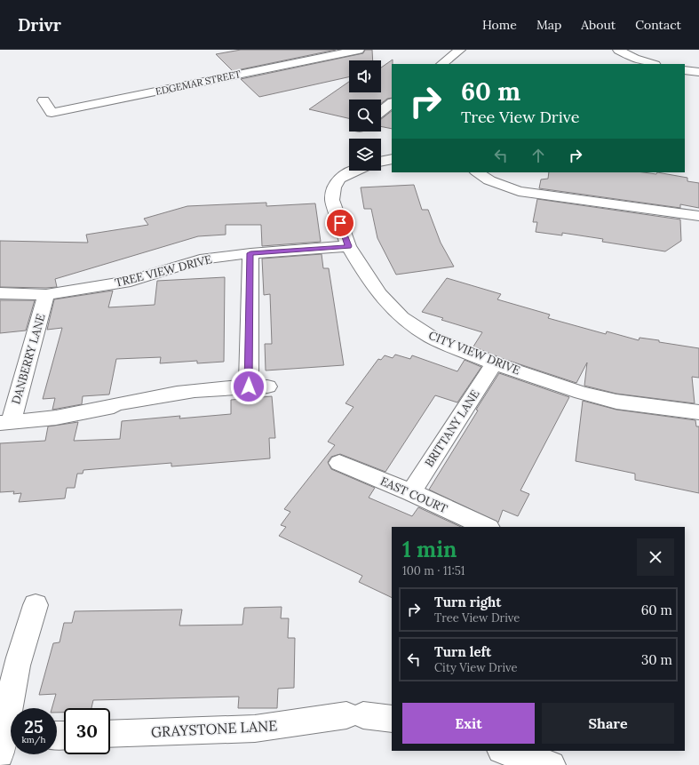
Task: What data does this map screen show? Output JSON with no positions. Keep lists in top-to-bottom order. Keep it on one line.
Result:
{"streets":{"street":["EDGEMAR STREET","TREE VIEW DRIVE","CITY VIEW DRIVE","DANBERRY LANE","BRITTANY LANE","EAST COURT","GRAYSTONE LANE"]},"crossings":[["TREE VIEW DRIVE","CITY VIEW DRIVE"],["TREE VIEW DRIVE","DANBERRY LANE"],["CITY VIEW DRIVE","BRITTANY LANE"],["BRITTANY LANE","EAST COURT"]],"page":{"header":"Drivr","nav":["Home","Map","About","Contact"],"turn":["60 m","Tree View Drive"],"heading":["1 min","100 m · 11:51"],"list":[{"name":"Turn right","note":"Tree View Drive","value":"60 m"},{"name":"Turn left","note":"City View Drive","value":"30 m"}],"buttons":["Exit","Share"],"speed":"25 km/h","limit":"30"}}
